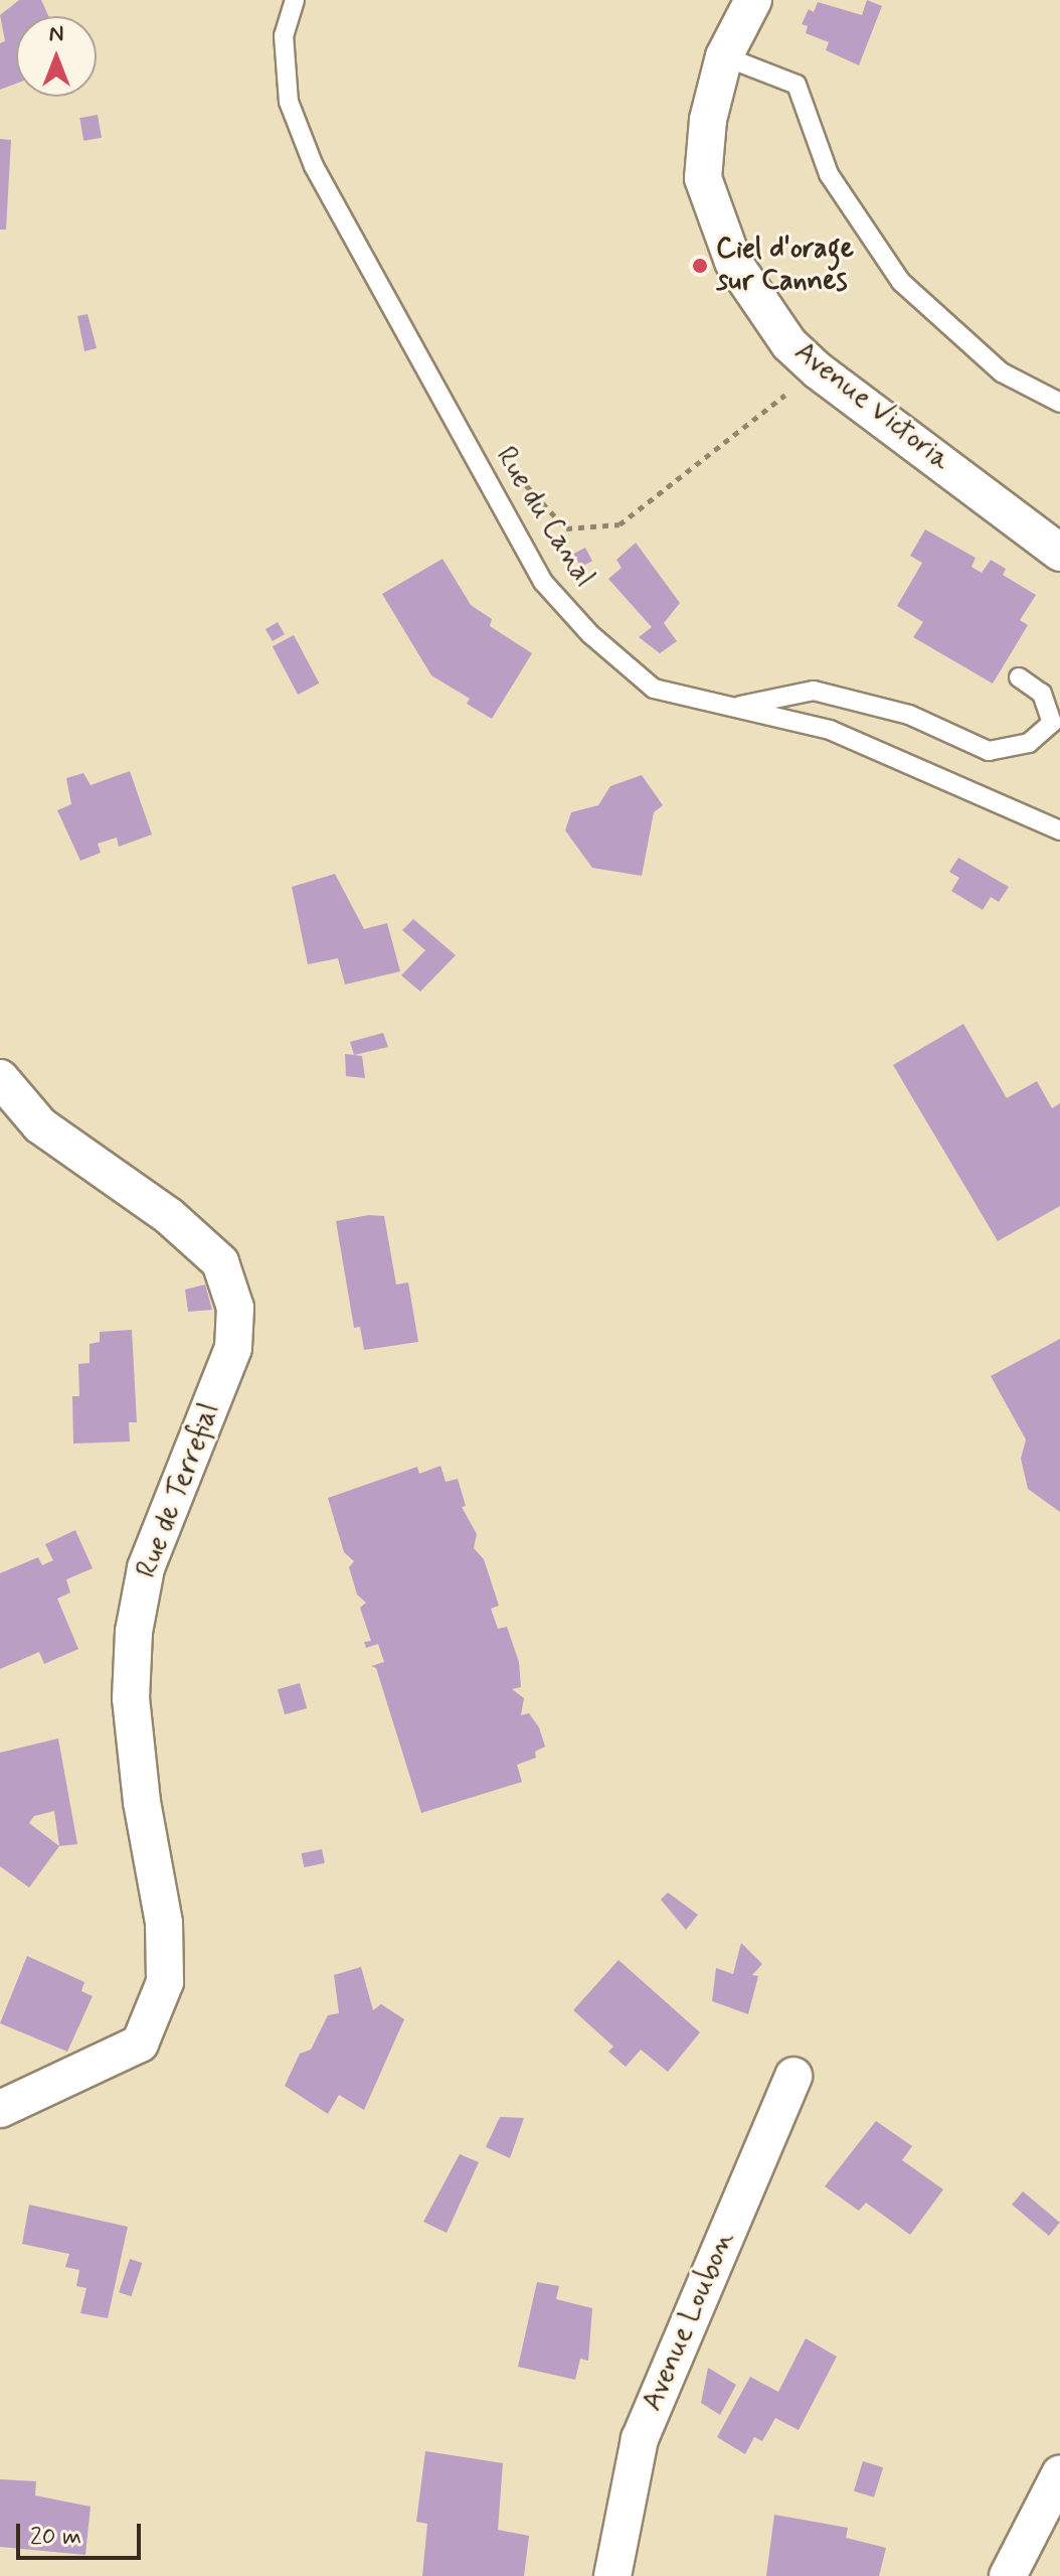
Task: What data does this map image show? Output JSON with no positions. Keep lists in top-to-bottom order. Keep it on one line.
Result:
{"streets":{"street":["Avenue Victoria","Rue de Terrefial","Avenue Loubon"],"lane":["Rue du Canal"]},"places":["Ciel d'orage sur Cannes"],"scale_bar":"20 m","north":"top"}
